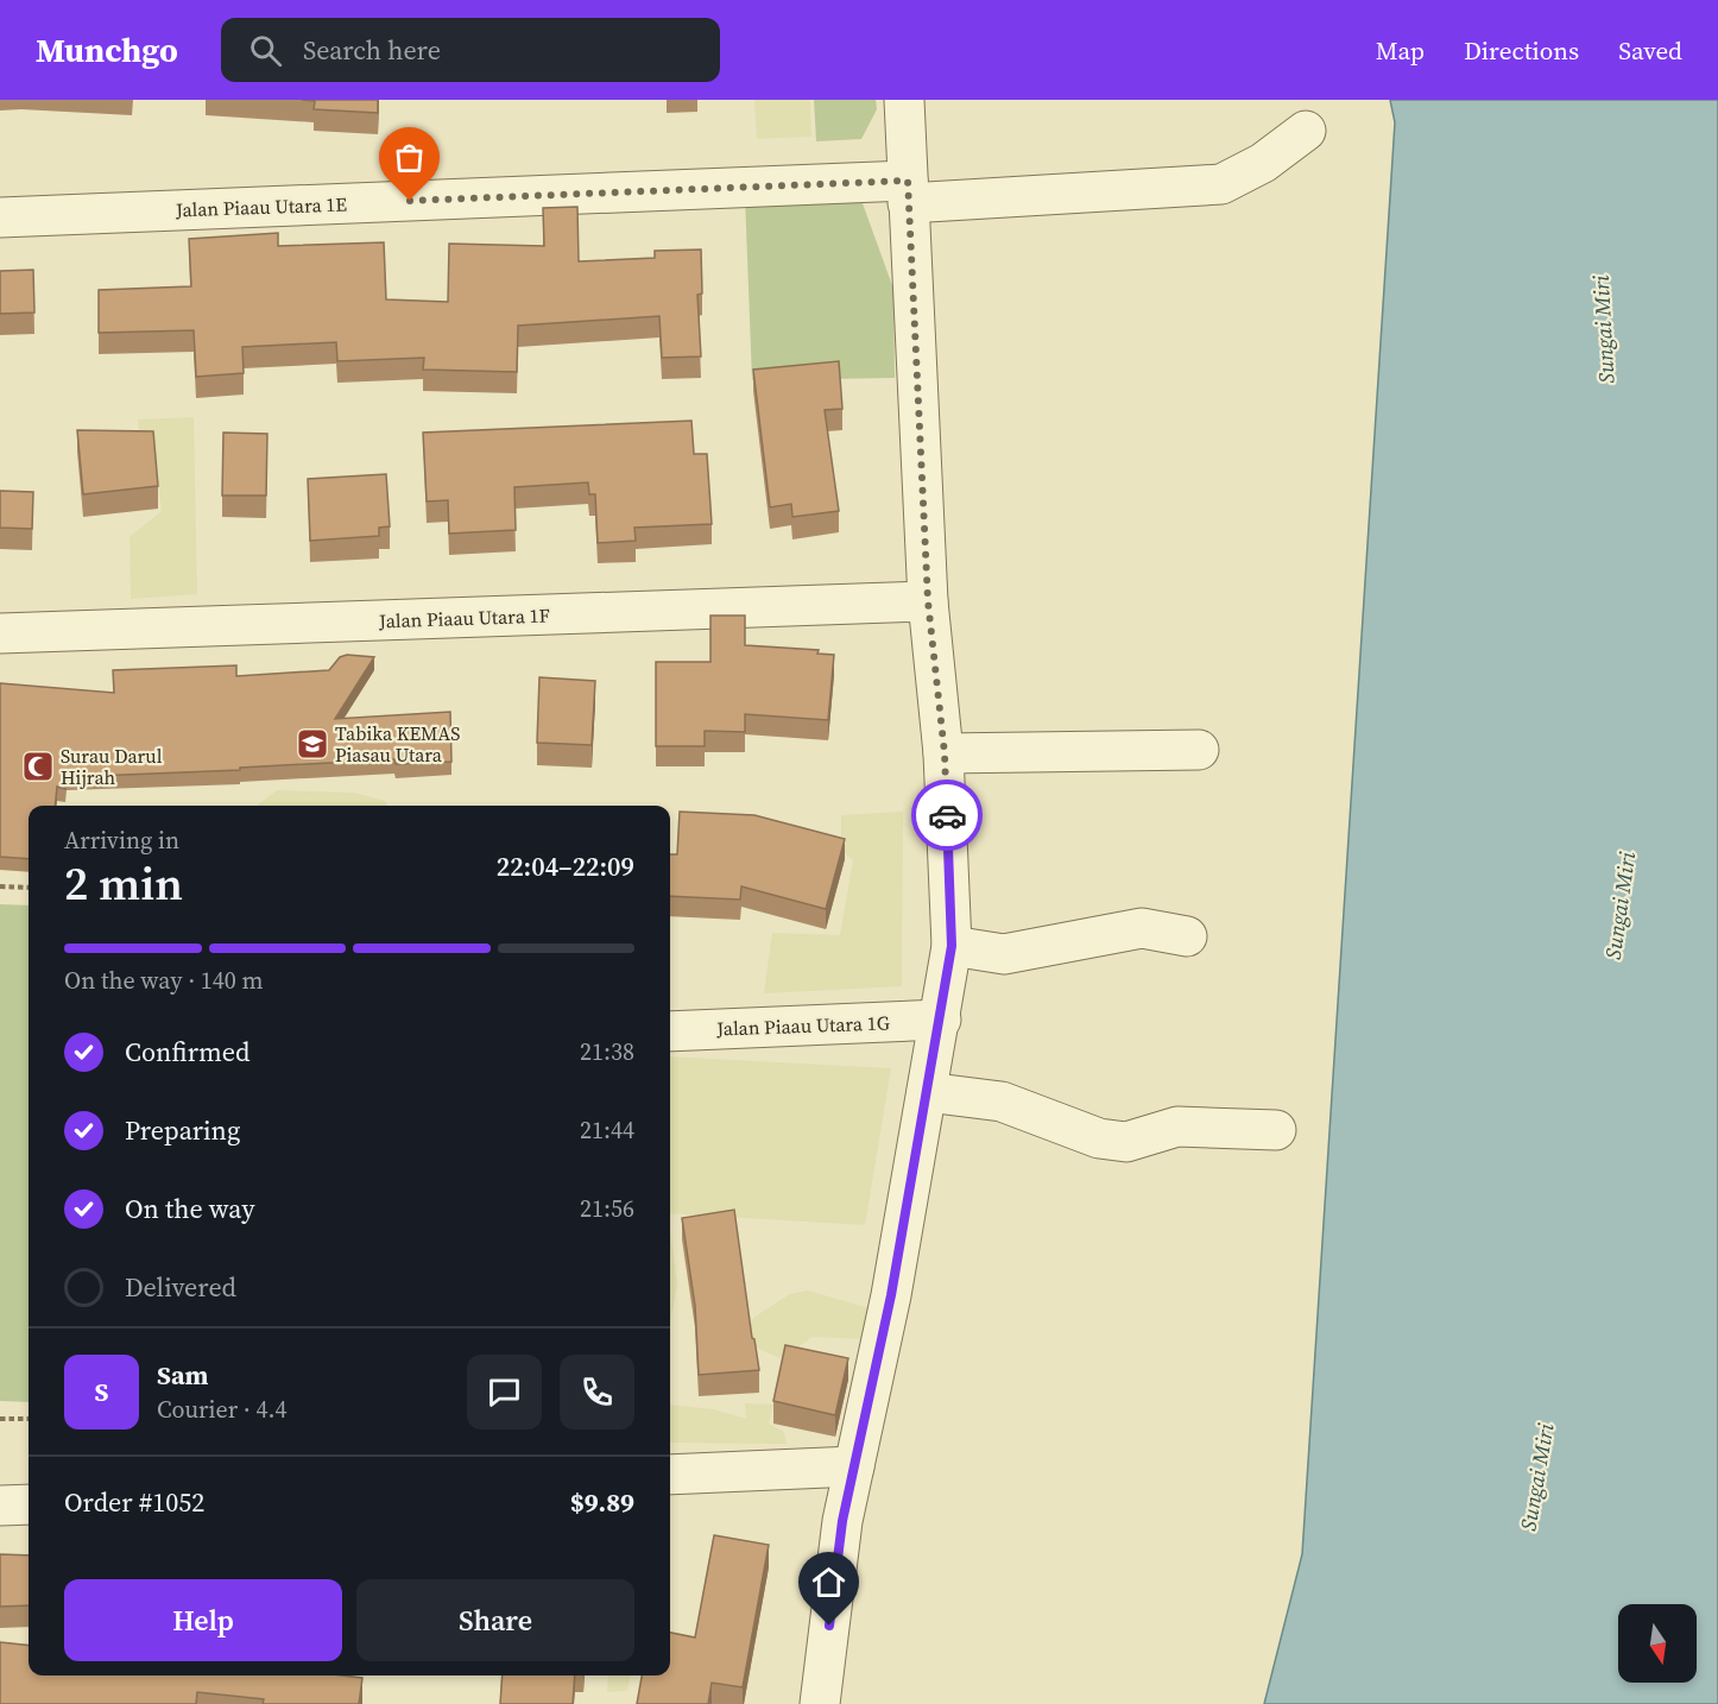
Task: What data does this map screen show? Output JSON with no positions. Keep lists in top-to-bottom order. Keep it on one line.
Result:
{"streets":{"street":["Jalan Piaau Utara 1E","Jalan Piaau Utara 1F","Jalan Piaau Utara 1G"]},"water":["Sungai Miri"],"places":{"school or university":["Tabika KEMAS Piasau Utara"],"mosque":["Surau Darul Hijrah"]},"north":"bottom","page":{"header":"Munchgo","search":"Search here","nav":["Map","Directions","Saved"],"heading":["2 min","Arriving in","22:04–22:09"],"panel":["Sam","Courier · 4.4","Order #1052","$9.89"],"bar":"On the way · 140 m","list":[["Confirmed","21:38"],["Preparing","21:44"],["On the way","21:56"],"Delivered"],"round":"S","buttons":["Help","Share"]}}
